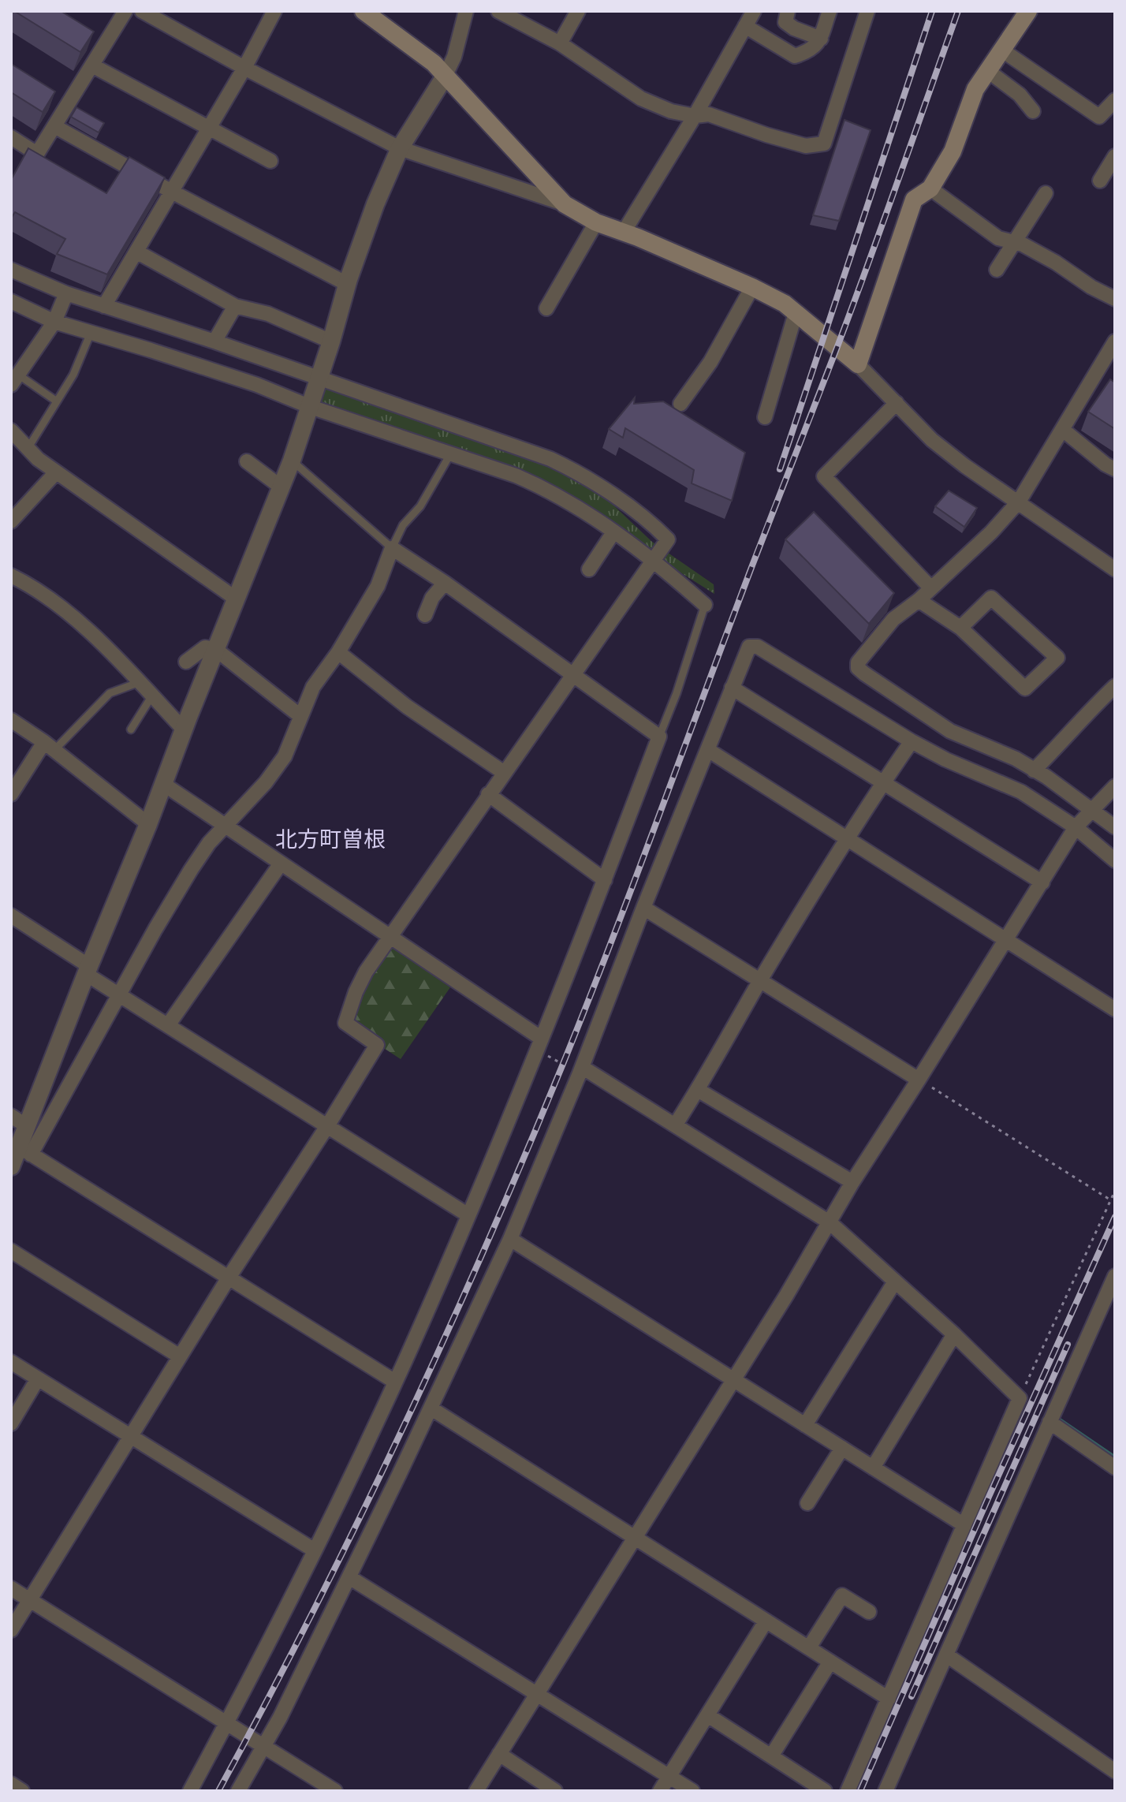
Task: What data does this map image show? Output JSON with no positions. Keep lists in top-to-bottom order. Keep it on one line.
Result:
{"districts":["北方町曽根"]}
